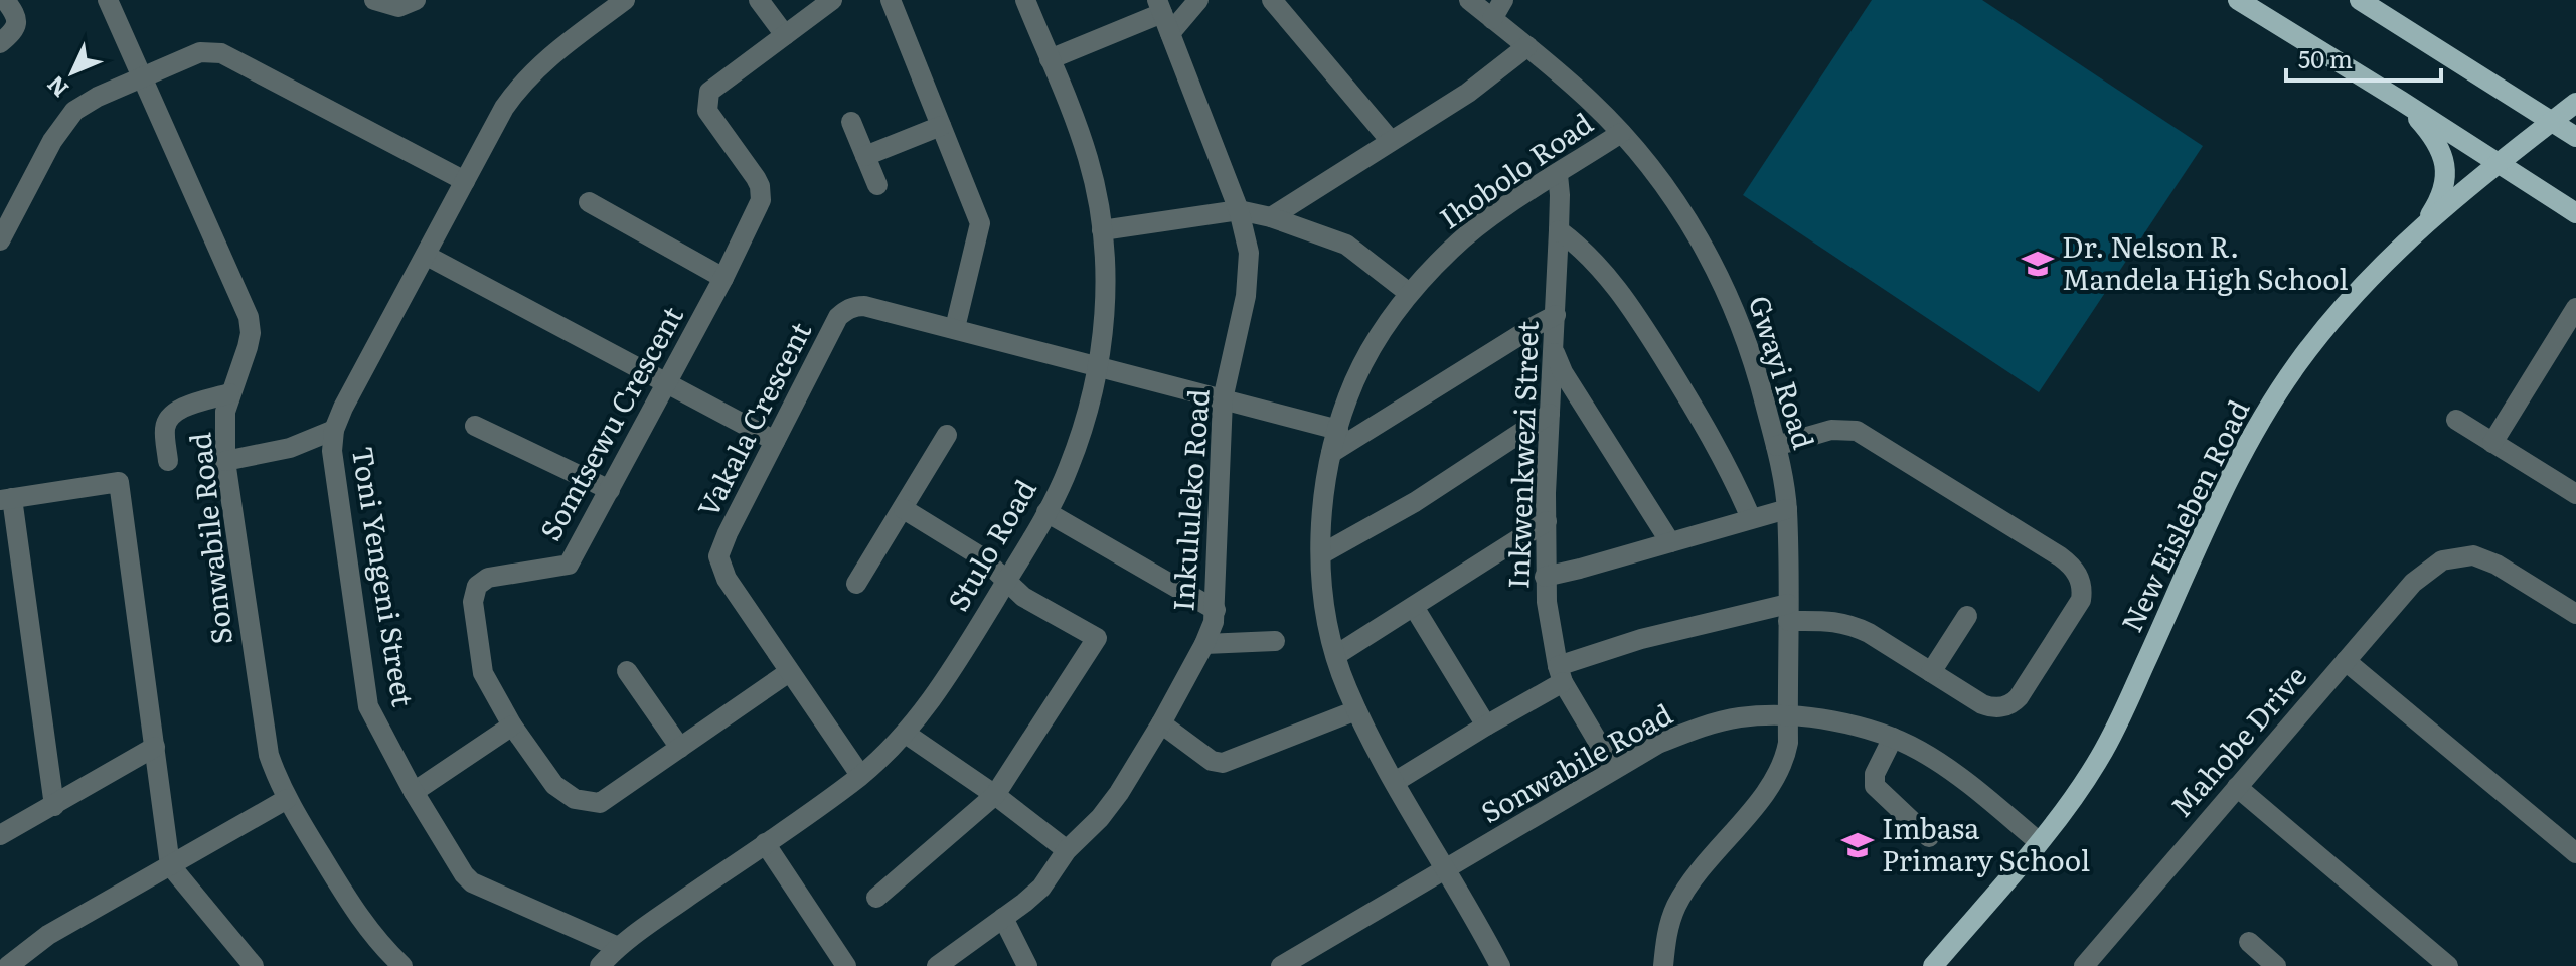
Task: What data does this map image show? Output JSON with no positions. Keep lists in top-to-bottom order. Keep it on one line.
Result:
{"streets":{"main road":["New Eisleben Road"],"street":["Ihobolo Road","Gwayi Road","Vakala Crescent","Somtsewu Crescent","Inkwenkwezi Street","Inkululeko Road","Sonwabile Road","Stulo Road","Toni Yengeni Street","Mahobe Drive"]},"crossings":[["Ihobolo Road","Gwayi Road"],["Ihobolo Road","Vakala Crescent"],["Ihobolo Road","Inkwenkwezi Street"],["Ihobolo Road","Sonwabile Road"],["Gwayi Road","Sonwabile Road"],["Vakala Crescent","Somtsewu Crescent"],["Vakala Crescent","Inkululeko Road"],["Vakala Crescent","Stulo Road"],["Inkwenkwezi Street","Sonwabile Road"],["New Eisleben Road","Sonwabile Road"],["Stulo Road","Toni Yengeni Street"]],"places":{"school or university":["Dr. Nelson R. Mandela High School","Imbasa Primary School"]},"scale_bar":"50 m","north":"bottom left"}
